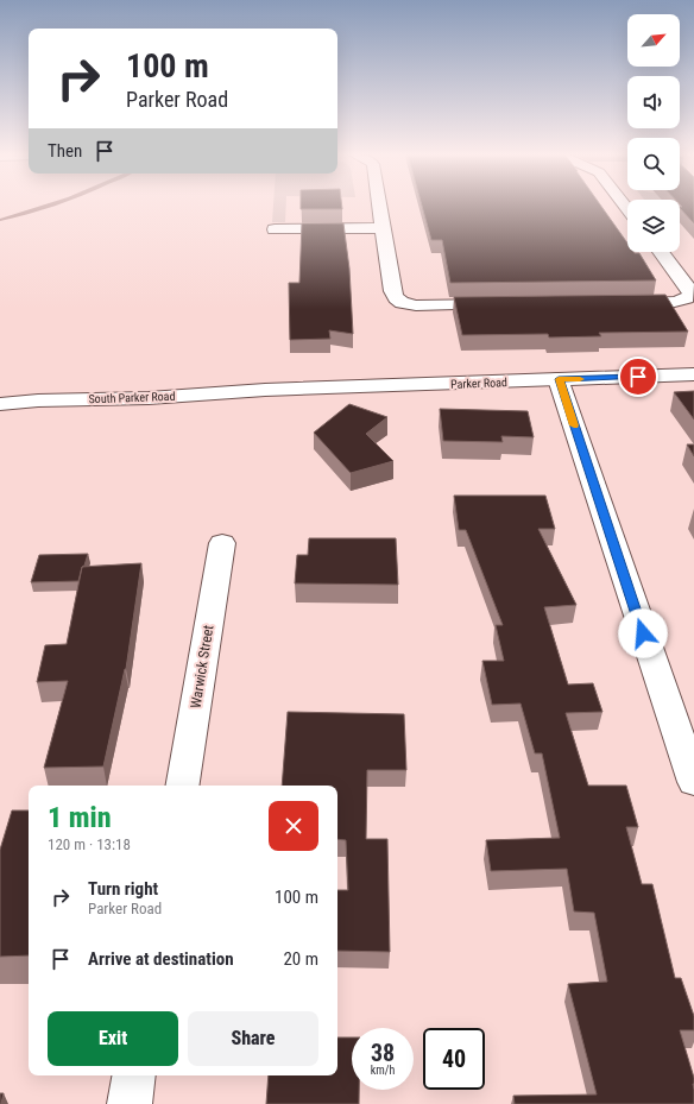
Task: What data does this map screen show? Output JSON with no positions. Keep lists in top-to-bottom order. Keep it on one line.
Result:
{"streets":{"street":["Parker Road","South Parker Road","Warwick Street"]},"crossings":[["Parker Road","South Parker Road"]],"north":"top right","page":{"turn":["100 m","Parker Road"],"then":"Then","heading":["1 min","120 m · 13:18"],"list":[{"name":"Turn right","note":"Parker Road","value":"100 m"},{"name":"Arrive at destination","value":"20 m"}],"buttons":["Exit","Share"],"speed":"38 km/h","limit":"40"}}
